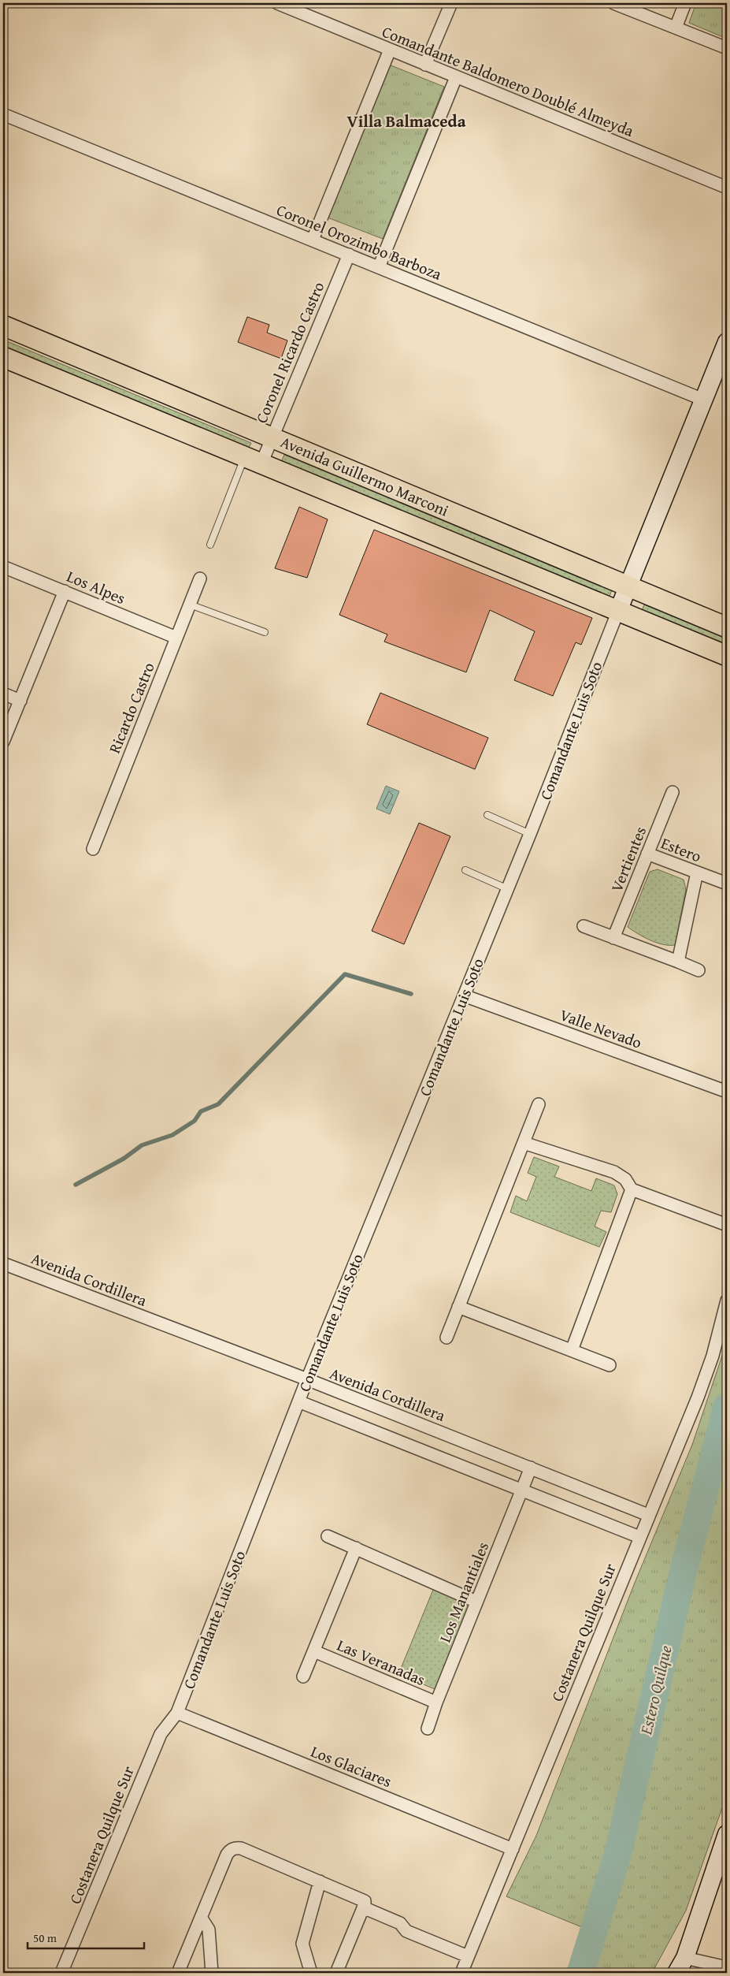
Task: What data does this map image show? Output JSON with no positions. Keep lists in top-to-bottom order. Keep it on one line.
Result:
{"streets":{"main road":["Avenida Guillermo Marconi"],"street":["Comandante Baldomero Doublé Almeyda","Coronel Orozimbo Barboza","Coronel Ricardo Castro","Los Alpes","Ricardo Castro","Comandante Luis Soto","Estero","Vertientes","Valle Nevado","Avenida Cordillera","Los Manantiales","Costanera Quilque Sur","Las Veranadas","Los Glaciares"]},"crossings":[["Coronel Orozimbo Barboza","Coronel Ricardo Castro"],["Coronel Orozimbo Barboza","Comandante Luis Soto"],["Coronel Ricardo Castro","Avenida Guillermo Marconi"],["Avenida Guillermo Marconi","Comandante Luis Soto"],["Los Alpes","Ricardo Castro"],["Comandante Luis Soto","Valle Nevado"],["Comandante Luis Soto","Avenida Cordillera"],["Comandante Luis Soto","Costanera Quilque Sur"],["Comandante Luis Soto","Los Glaciares"],["Estero","Vertientes"],["Avenida Cordillera","Los Manantiales"],["Avenida Cordillera","Costanera Quilque Sur"],["Los Manantiales","Las Veranadas"],["Costanera Quilque Sur","Los Glaciares"]],"districts":["Villa Balmaceda"],"water":["Estero Quilque"],"scale_bar":"50 m"}
